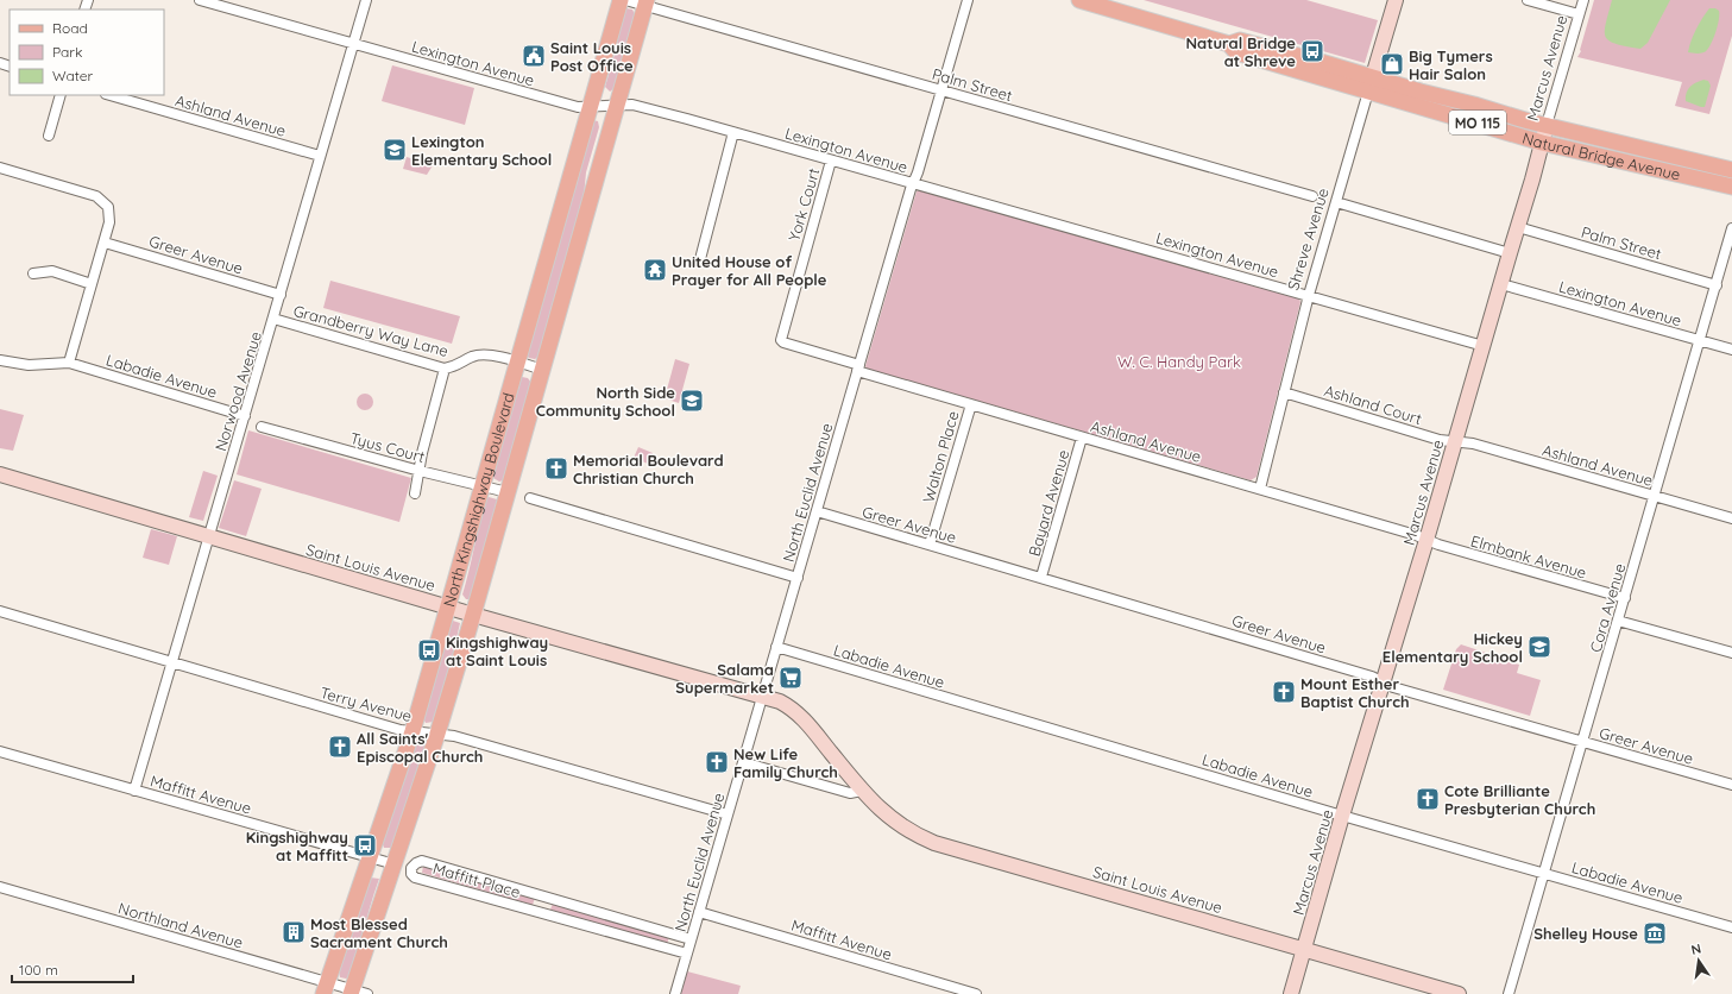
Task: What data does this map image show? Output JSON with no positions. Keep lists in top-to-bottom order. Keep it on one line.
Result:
{"streets":{"main road":["Natural Bridge Avenue","North Kingshighway Boulevard"],"street":["Lexington Avenue","Marcus Avenue","Palm Street","Ashland Avenue","York Court","Shreve Avenue","Greer Avenue","Grandberry Way Lane","Labadie Avenue","Norwood Avenue","Ashland Court","Tyus Court","Walton Place","North Euclid Avenue","Bayard Avenue","Elmbank Avenue","Saint Louis Avenue","Cora Avenue","Terry Avenue","Maffitt Avenue","Maffitt Place","Northland Avenue"]},"crossings":[["Lexington Avenue","Marcus Avenue"],["Lexington Avenue","York Court"],["Lexington Avenue","Shreve Avenue"],["Lexington Avenue","Norwood Avenue"],["Lexington Avenue","North Euclid Avenue"],["Lexington Avenue","North Kingshighway Boulevard"],["Lexington Avenue","Cora Avenue"],["Marcus Avenue","Palm Street"],["Marcus Avenue","Ashland Avenue"],["Marcus Avenue","Natural Bridge Avenue"],["Marcus Avenue","Greer Avenue"],["Marcus Avenue","Labadie Avenue"],["Marcus Avenue","Ashland Court"],["Marcus Avenue","Elmbank Avenue"],["Marcus Avenue","Saint Louis Avenue"],["Palm Street","North Euclid Avenue"],["Palm Street","North Kingshighway Boulevard"],["Palm Street","Cora Avenue"],["Ashland Avenue","York Court"],["Ashland Avenue","Shreve Avenue"],["Ashland Avenue","Norwood Avenue"],["Ashland Avenue","Ashland Court"],["Ashland Avenue","Walton Place"],["Ashland Avenue","North Euclid Avenue"],["Ashland Avenue","Bayard Avenue"],["Ashland Avenue","Elmbank Avenue"],["Ashland Avenue","Cora Avenue"],["Natural Bridge Avenue","Shreve Avenue"],["Shreve Avenue","Ashland Court"],["Greer Avenue","Norwood Avenue"],["Greer Avenue","Walton Place"],["Greer Avenue","North Euclid Avenue"],["Greer Avenue","Bayard Avenue"],["Greer Avenue","Cora Avenue"],["Grandberry Way Lane","Norwood Avenue"],["Grandberry Way Lane","North Kingshighway Boulevard"],["Labadie Avenue","Norwood Avenue"],["Labadie Avenue","North Euclid Avenue"],["Labadie Avenue","Cora Avenue"],["Norwood Avenue","Saint Louis Avenue"],["Norwood Avenue","Terry Avenue"],["Norwood Avenue","Maffitt Avenue"],["Tyus Court","North Kingshighway Boulevard"],["North Euclid Avenue","Saint Louis Avenue"],["North Euclid Avenue","Terry Avenue"],["North Euclid Avenue","Maffitt Avenue"],["North Euclid Avenue","Maffitt Place"],["North Kingshighway Boulevard","Saint Louis Avenue"],["North Kingshighway Boulevard","Terry Avenue"],["North Kingshighway Boulevard","Maffitt Avenue"],["North Kingshighway Boulevard","Northland Avenue"],["Elmbank Avenue","Cora Avenue"]],"parks":["W. C. Handy Park"],"places":{"bus stop":["Natural Bridge at Shreve","Kingshighway at Saint Louis","Kingshighway at Maffitt"],"public building":["Saint Louis Post Office"],"shop":["Big Tymers Hair Salon"],"school or university":["Lexington Elementary School","North Side Community School","Hickey Elementary School"],"temple":["United House of Prayer for All People"],"church":["Memorial Boulevard Christian Church","Mount Esther Baptist Church","All Saints' Episcopal Church","New Life Family Church","Cote Brilliante Presbyterian Church"],"supermarket":["Salama Supermarket"],"building":["Most Blessed Sacrament Church"],"museum":["Shelley House"]},"legend":["Road","Park","Water"],"scale_bar":"100 m","north":"top"}
